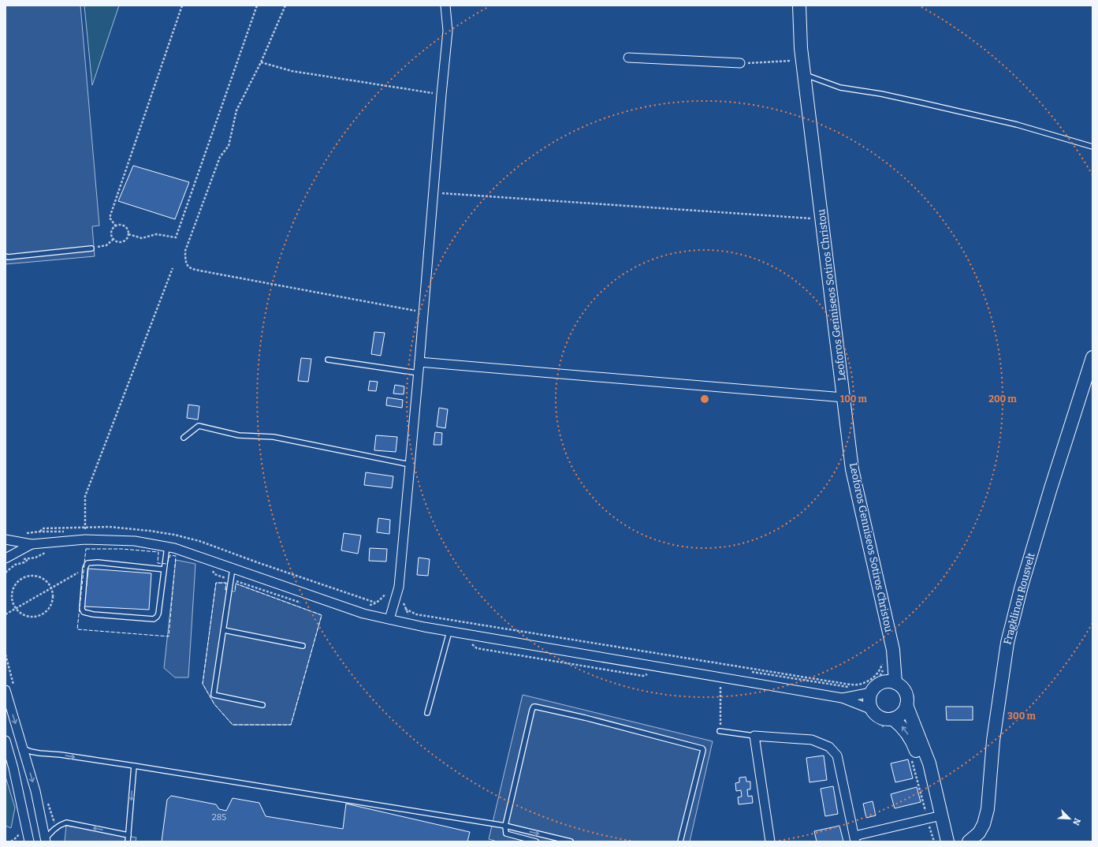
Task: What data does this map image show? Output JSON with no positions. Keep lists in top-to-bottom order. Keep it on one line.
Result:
{"streets":{"main road":["Leoforos Genniseos Sotiros Christou","Fragklinou Rousvelt"]},"house_numbers":["285"],"north":"bottom right","rings":["100 m","200 m","300 m"]}
